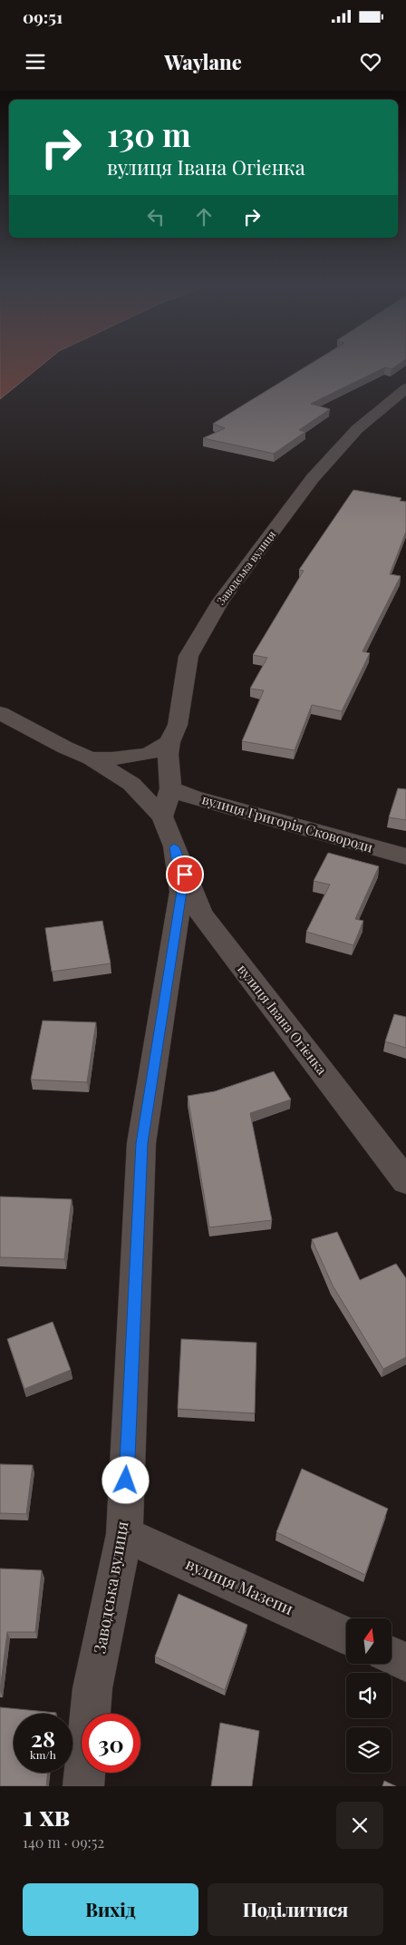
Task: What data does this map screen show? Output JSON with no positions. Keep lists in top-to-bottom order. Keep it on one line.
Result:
{"streets":{"street":["Заводська вулиця","вулиця Григорія Сковороди","вулиця Івана Огієнка","вулиця Мазепи"]},"crossings":[["Заводська вулиця","вулиця Григорія Сковороди"],["Заводська вулиця","вулиця Івана Огієнка"],["Заводська вулиця","вулиця Мазепи"]],"north":"top","page":{"status":"09:51","header":"Waylane","turn":["130 m","вулиця Івана Огієнка"],"speed":"28 km/h","limit":"30","heading":["1 хв","140 m · 09:52"],"buttons":["Вихід","Поділитися"]}}
